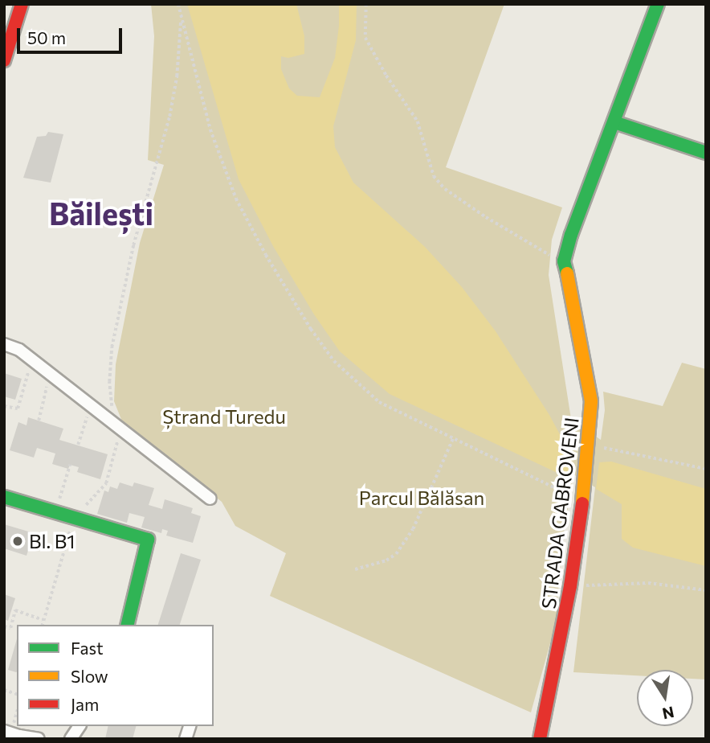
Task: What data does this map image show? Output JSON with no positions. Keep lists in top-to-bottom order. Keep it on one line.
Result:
{"streets":{"street":["STRADA GABROVENI"]},"districts":["Băilești"],"parks":["Ștrand Turedu","Parcul Bălăsan"],"places":["Bl. B1"],"legend":["Fast","Slow","Jam"],"scale_bar":"50 m","north":"bottom"}
